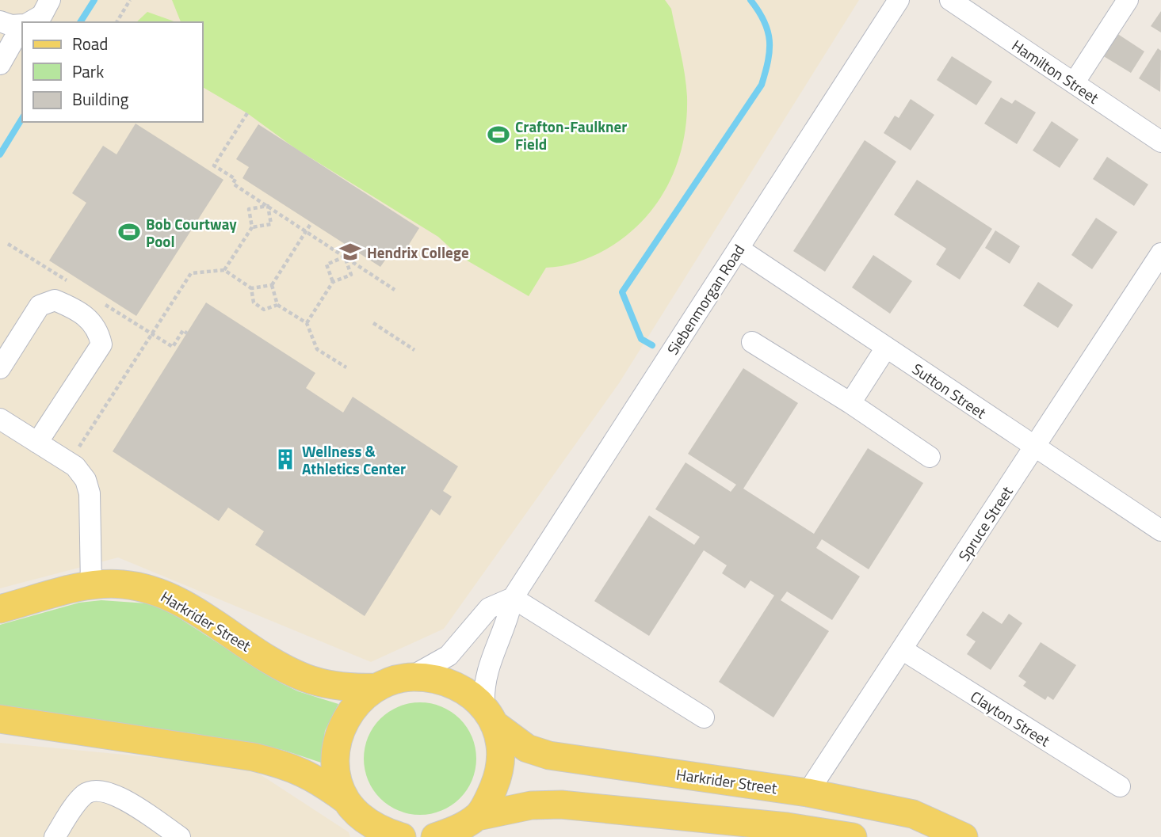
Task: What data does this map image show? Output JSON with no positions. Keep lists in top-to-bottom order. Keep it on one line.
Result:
{"streets":{"main road":["Harkrider Street"],"street":["Hamilton Street","Siebenmorgan Road","Sutton Street","Spruce Street","Clayton Street"]},"crossings":[["Siebenmorgan Road","Sutton Street"],["Siebenmorgan Road","Harkrider Street"],["Sutton Street","Spruce Street"],["Spruce Street","Harkrider Street"],["Spruce Street","Clayton Street"]],"places":{"sports":["Crafton-Faulkner Field","Bob Courtway Pool"],"school or university":["Hendrix College"],"building":["Wellness & Athletics Center"]},"legend":["Road","Park","Building"]}
